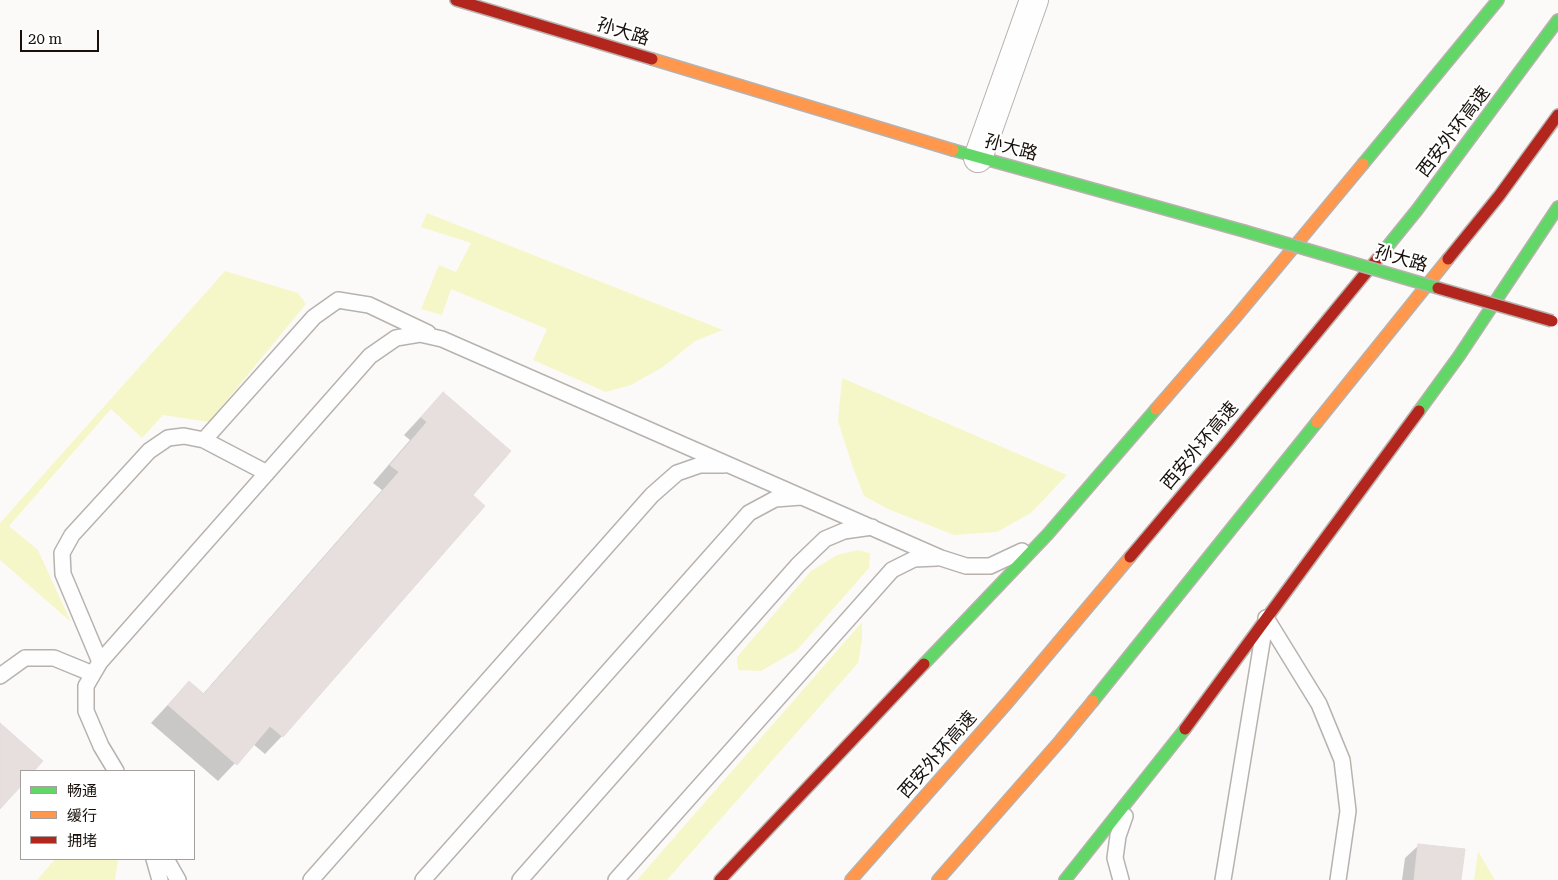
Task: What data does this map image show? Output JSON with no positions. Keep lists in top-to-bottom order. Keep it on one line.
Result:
{"streets":{"main road":["孙大路","西安外环高速"]},"legend":["畅通","缓行","拥堵"],"scale_bar":"20 m"}
